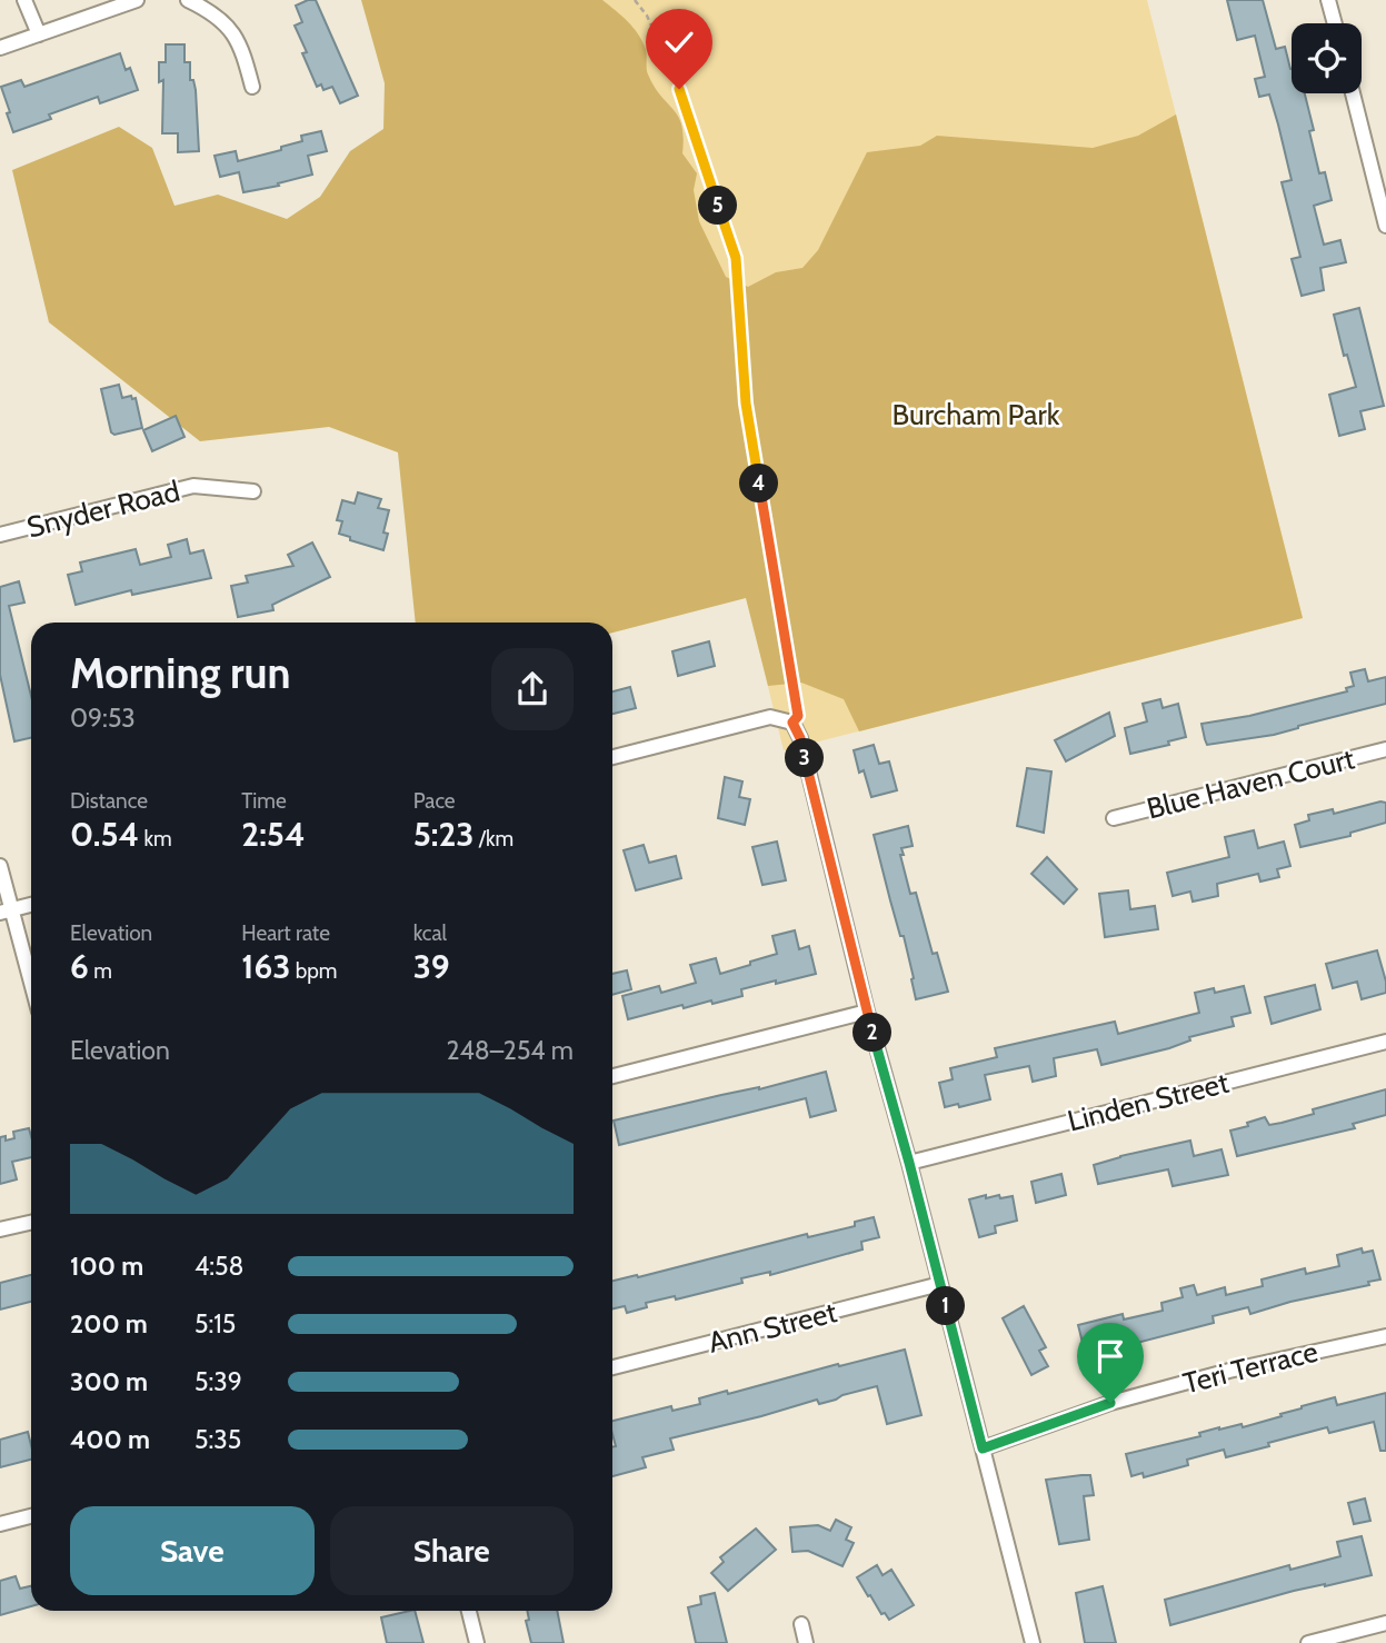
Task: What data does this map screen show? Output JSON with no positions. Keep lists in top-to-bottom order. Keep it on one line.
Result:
{"streets":{"street":["Snyder Road","Blue Haven Court","Linden Street","Ann Street","Teri Terrace"]},"parks":["Burcham Park"],"page":{"pins":["5","4","3","2","1"],"heading":["Morning run","09:53"],"stats":[["Distance","0.54 km"],["Time","2:54"],["Pace","5:23 /km"],["Elevation","6 m"],["Heart rate","163 bpm"],["kcal","39"]],"chart":["Elevation","248–254 m"],"list":[{"name":"100 m","note":"4:58"},{"name":"200 m","note":"5:15"},{"name":"300 m","note":"5:39"},{"name":"400 m","note":"5:35"}],"buttons":["Save","Share"]}}
